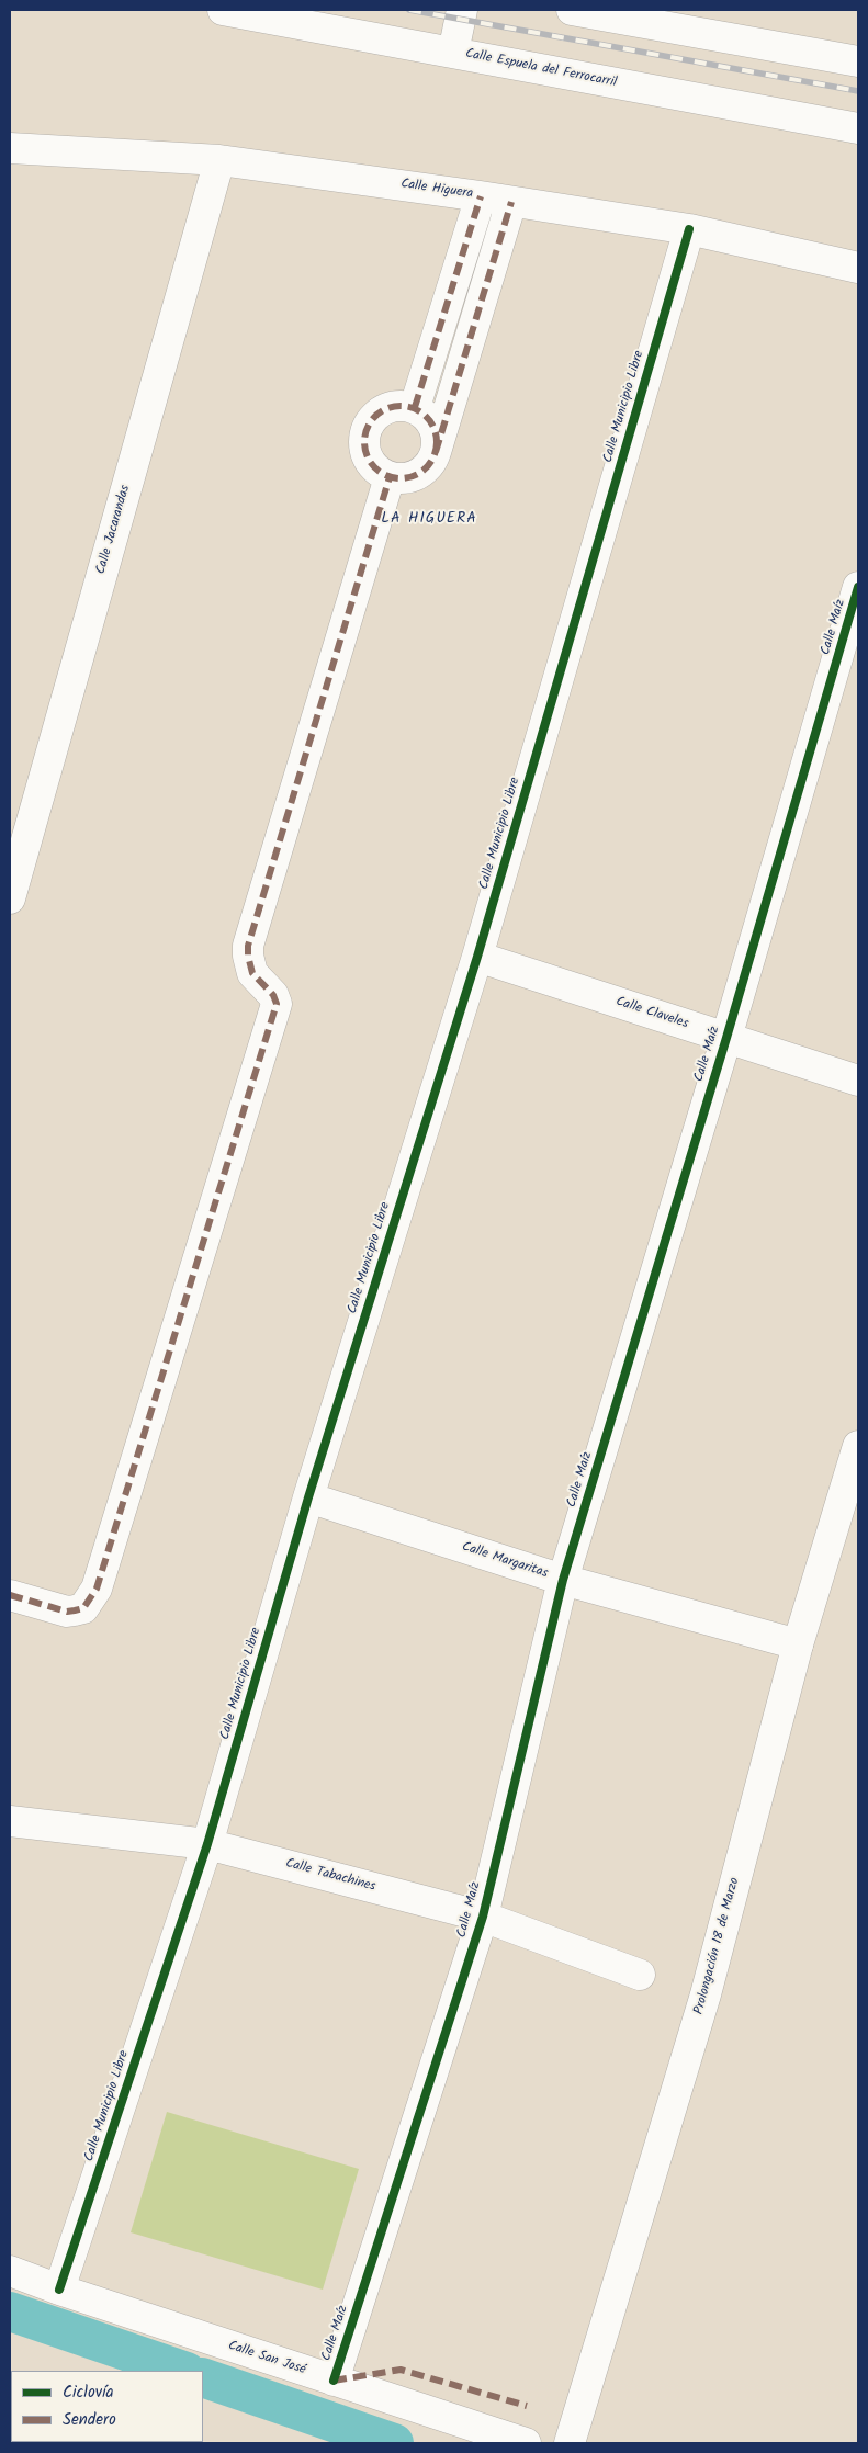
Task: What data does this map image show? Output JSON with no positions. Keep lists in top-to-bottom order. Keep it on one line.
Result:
{"streets":{"street":["Calle Espuela del Ferrocarril","Calle Higuera","Calle Municipio Libre","Calle Jacarandas","Calle Maíz","Calle Claveles","Calle Margaritas","Calle Tabachines","Prolongación 18 de Marzo","Calle San José"]},"crossings":[["Calle Higuera","Calle Municipio Libre"],["Calle Higuera","Calle Jacarandas"],["Calle Municipio Libre","Calle Claveles"],["Calle Municipio Libre","Calle Margaritas"],["Calle Municipio Libre","Calle Tabachines"],["Calle Municipio Libre","Calle San José"],["Calle Maíz","Calle Claveles"],["Calle Maíz","Calle Margaritas"],["Calle Maíz","Calle Tabachines"],["Calle Maíz","Calle San José"],["Calle Margaritas","Prolongación 18 de Marzo"]],"districts":["LA HIGUERA"],"legend":["Ciclovía","Sendero"]}
